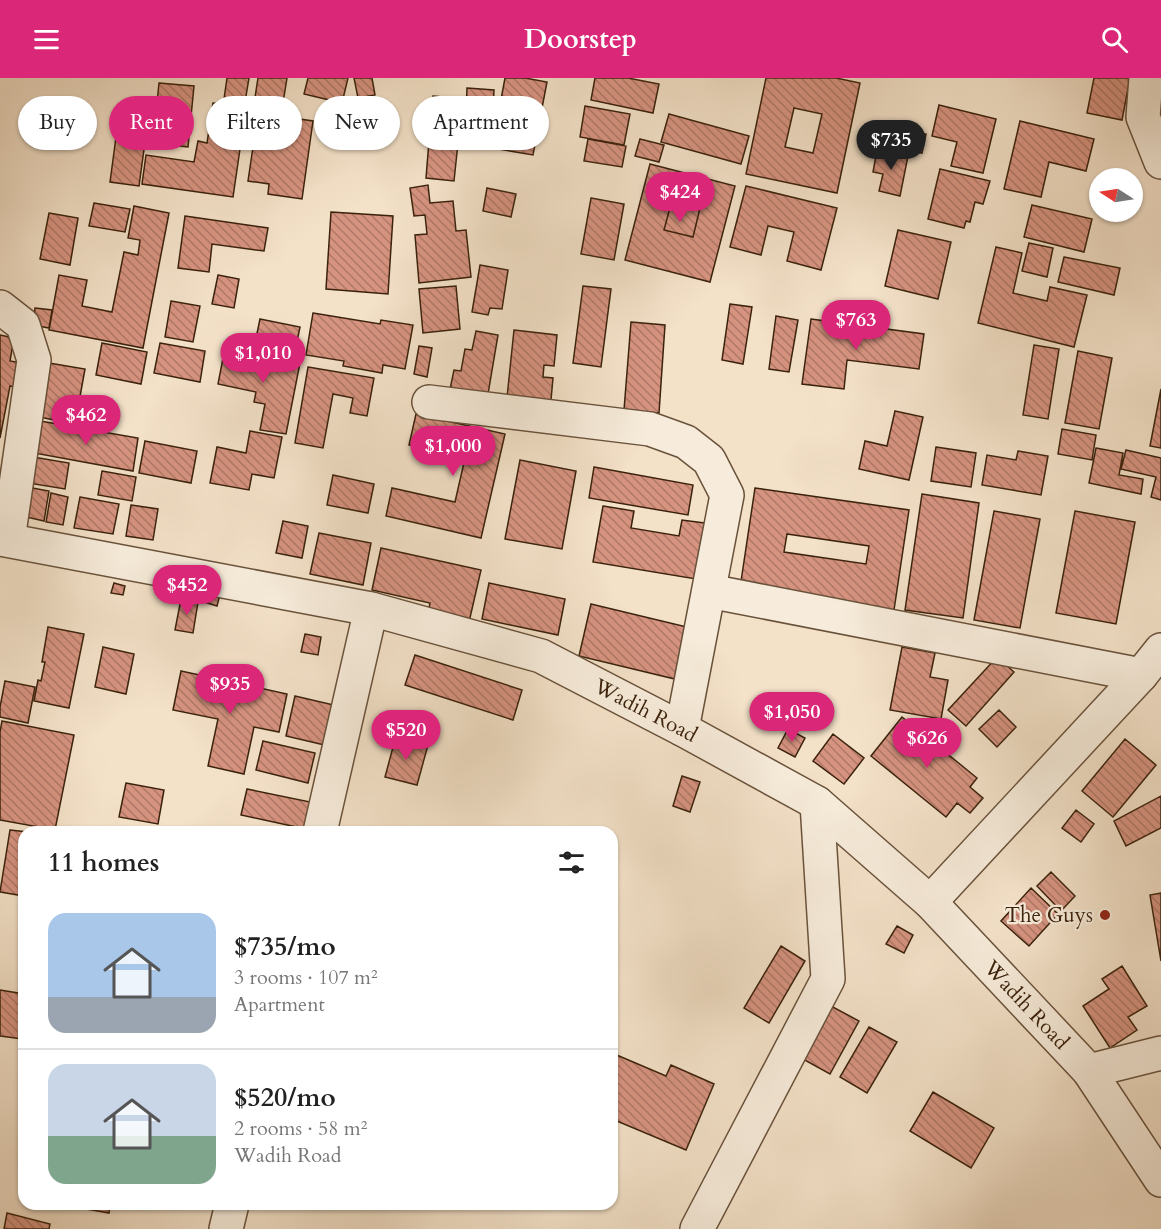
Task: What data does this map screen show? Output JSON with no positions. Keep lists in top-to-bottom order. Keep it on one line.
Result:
{"streets":{"street":["Wadih Road"]},"places":["The Guys"],"north":"left","page":{"header":"Doorstep","chip":["Buy","Rent","Filters","New","Apartment"],"price":["$735","$424","$763","$1,010","$462","$1,000","$452","$935","$1,050","$520","$626"],"heading":"11 homes","list":[{"name":"$735/mo","note":"3 rooms · 107 m² · Apartment"},{"name":"$520/mo","note":"2 rooms · 58 m² · Wadih Road"}]}}
